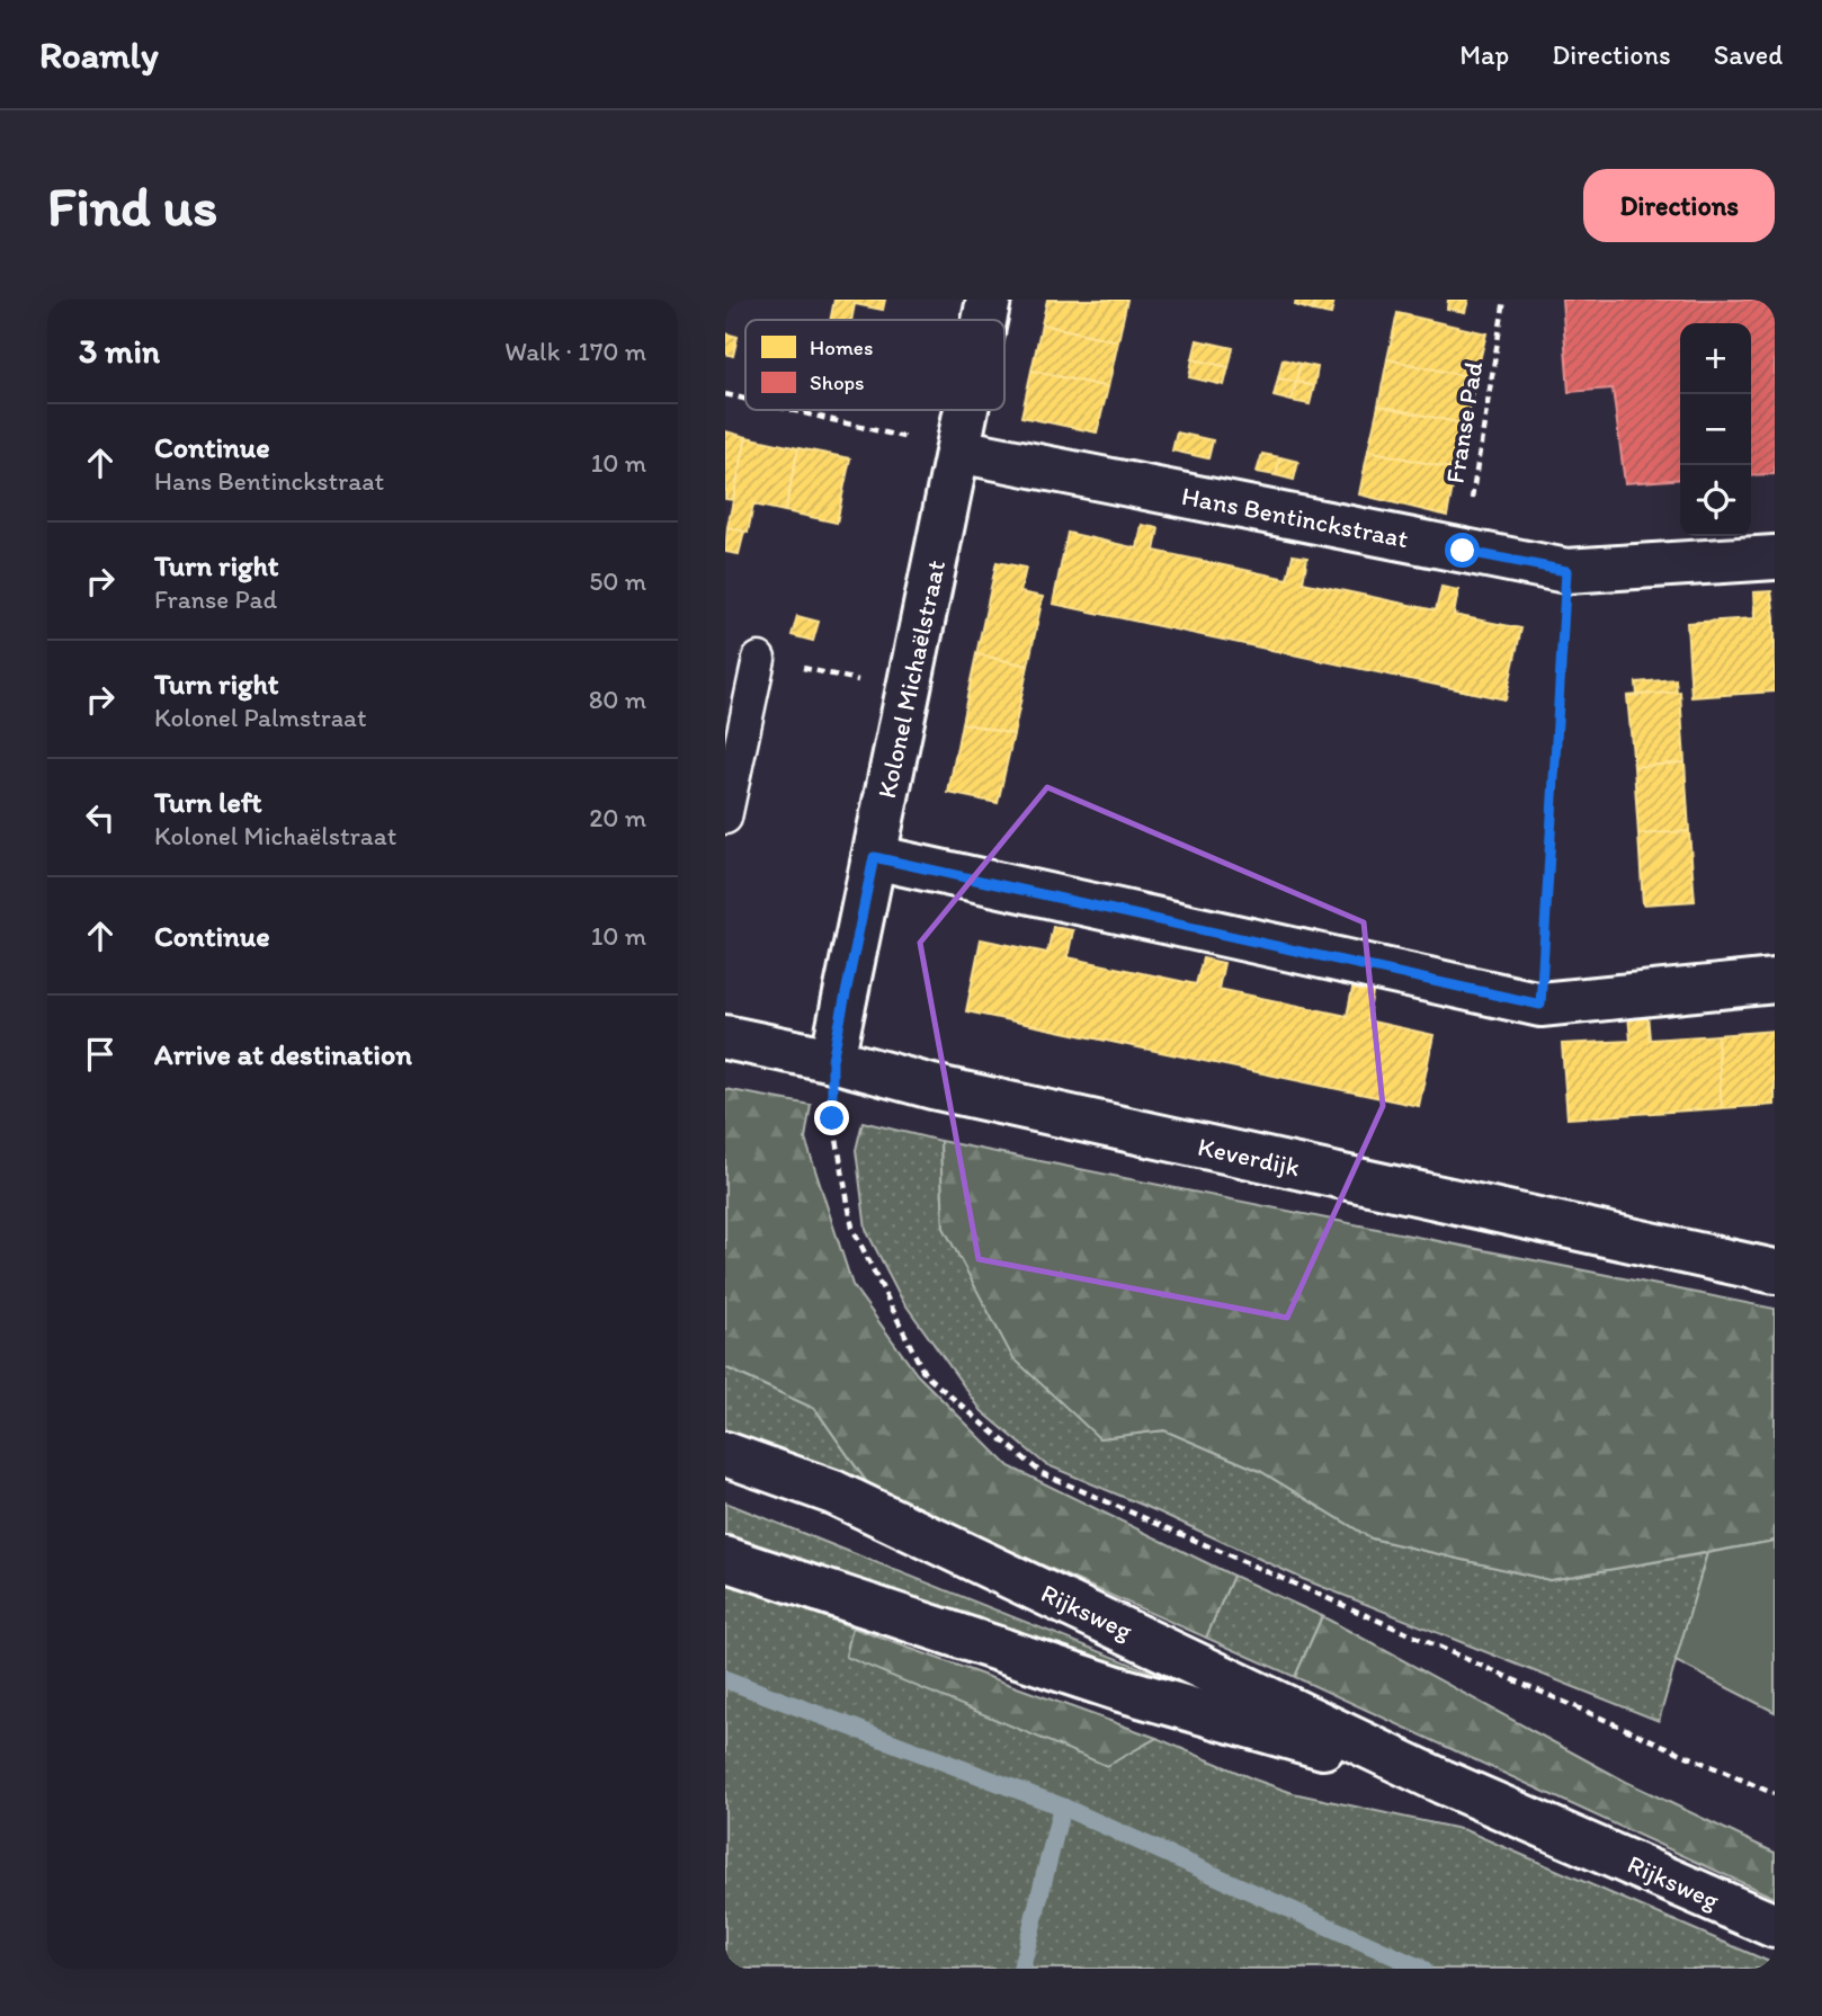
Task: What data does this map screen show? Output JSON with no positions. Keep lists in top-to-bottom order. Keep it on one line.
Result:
{"streets":{"street":["Hans Bentinckstraat","Kolonel Michaëlstraat","Keverdijk","Rijksweg"],"path":["Franse Pad"]},"crossings":[["Franse Pad","Hans Bentinckstraat"],["Hans Bentinckstraat","Kolonel Michaëlstraat"],["Kolonel Michaëlstraat","Keverdijk"]],"legend":["Homes","Shops"],"page":{"header":"Roamly","nav":["Map","Directions","Saved"],"buttons":"Directions","title":"Find us","heading":["3 min","Walk · 170 m"],"map_buttons":["+","−"],"list":[["Continue","Hans Bentinckstraat","10 m"],["Turn right","Franse Pad","50 m"],["Turn right","Kolonel Palmstraat","80 m"],["Turn left","Kolonel Michaëlstraat","20 m"],["Continue","10 m"],"Arrive at destination"]}}
